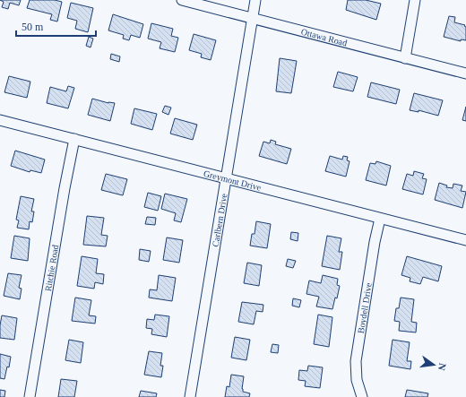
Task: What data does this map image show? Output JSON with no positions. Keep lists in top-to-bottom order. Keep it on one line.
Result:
{"streets":{"street":["Ottawa Road","Greymont Drive","Carlbern Drive","Ritchie Road","Boydell Drive"]},"crossings":[["Ottawa Road","Carlbern Drive"],["Greymont Drive","Carlbern Drive"],["Greymont Drive","Ritchie Road"],["Greymont Drive","Boydell Drive"]],"scale_bar":"50 m","north":"right"}
